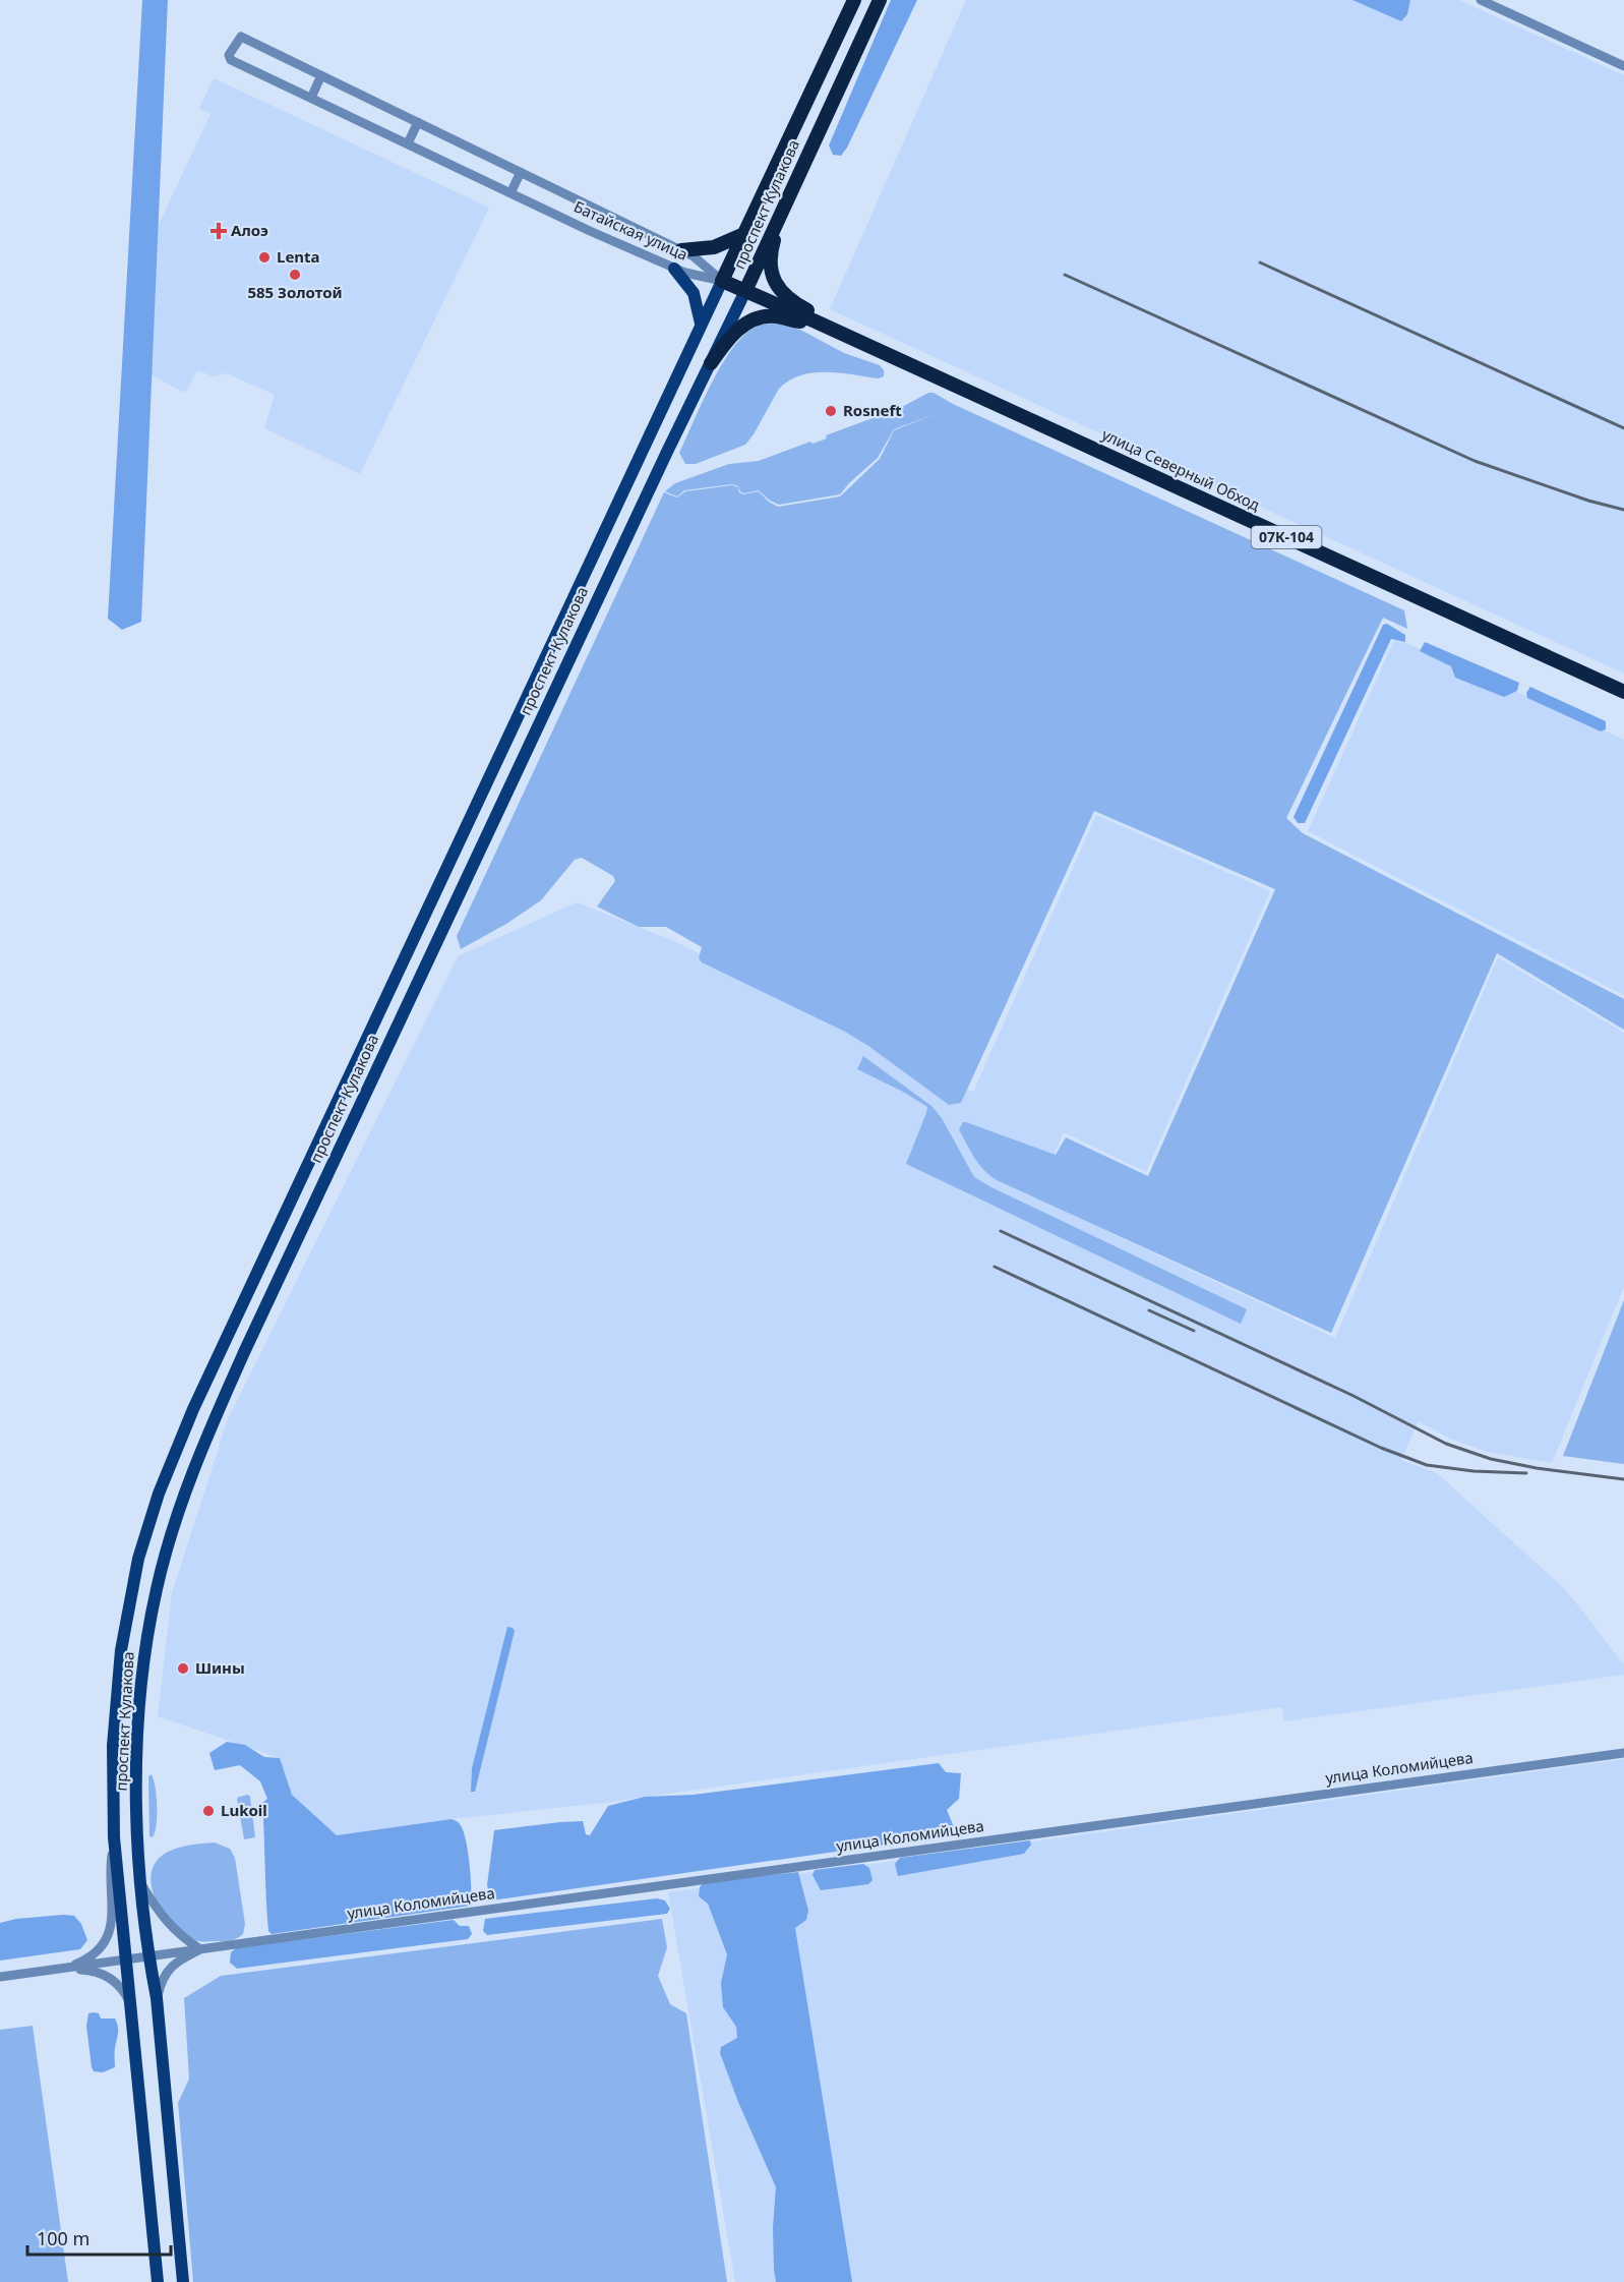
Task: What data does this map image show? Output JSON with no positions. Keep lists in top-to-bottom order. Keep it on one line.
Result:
{"streets":{"highway":["проспект Кулакова","улица Северный Обход","07К-104"],"street":["Батайская улица","улица Коломийцева"]},"crossings":[["проспект Кулакова","Батайская улица"],["проспект Кулакова","улица Северный Обход"],["проспект Кулакова","улица Коломийцева"],["Батайская улица","улица Северный Обход"]],"places":{"health":["Алоэ"],"other":["Lenta","585 Золотой","Rosneft","Шины","Lukoil"]},"scale_bar":"100 m"}
